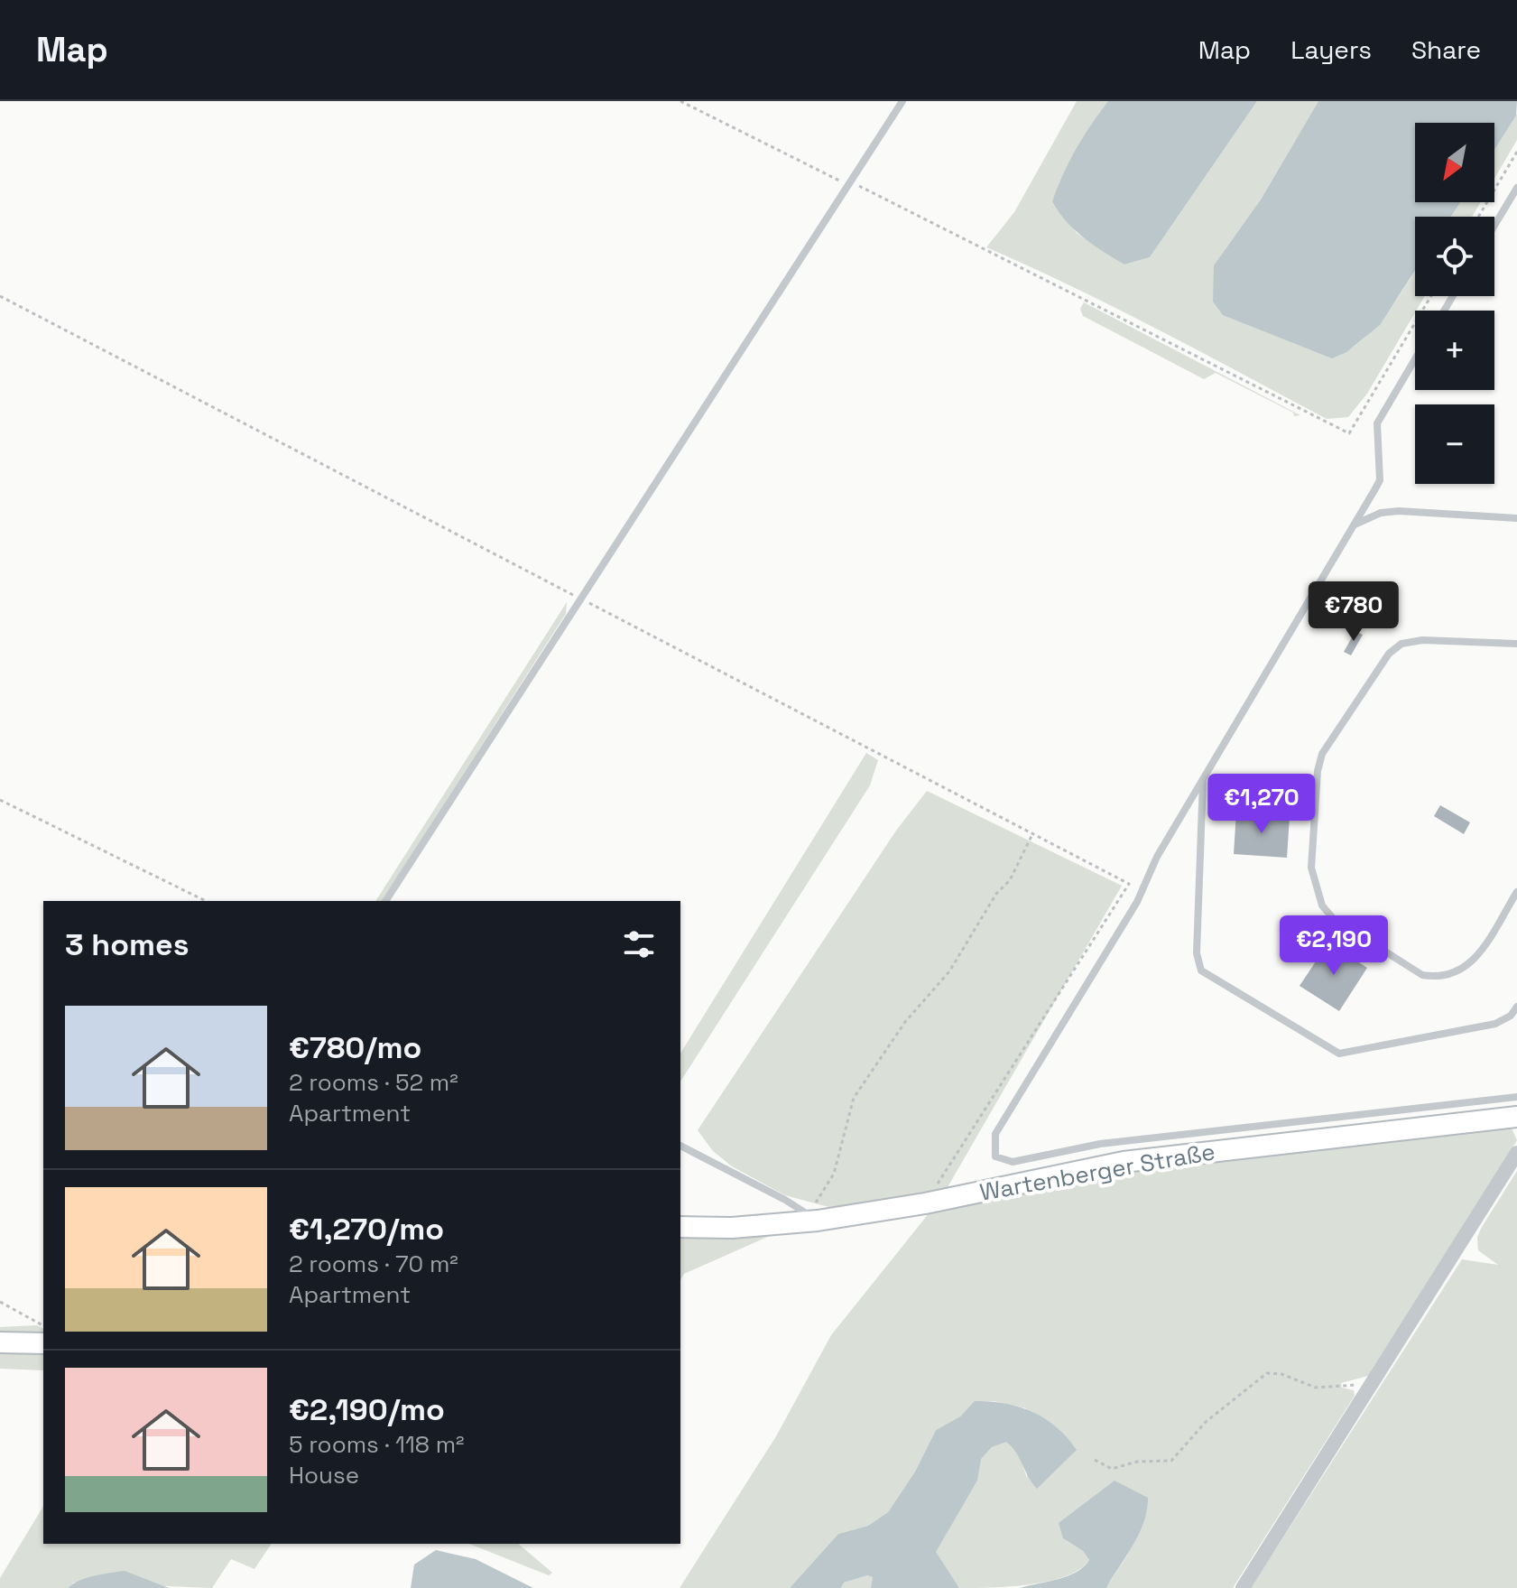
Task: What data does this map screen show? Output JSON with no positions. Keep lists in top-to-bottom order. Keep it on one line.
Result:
{"streets":{"main road":["Wartenberger Straße"]},"north":"bottom left","page":{"header":"Map","nav":["Map","Layers","Share"],"map_buttons":["+","−"],"price":["€780","€1,270","€2,190"],"heading":"3 homes","list":[{"name":"€780/mo","note":"2 rooms · 52 m² · Apartment"},{"name":"€1,270/mo","note":"2 rooms · 70 m² · Apartment"},{"name":"€2,190/mo","note":"5 rooms · 118 m² · House"}]}}
